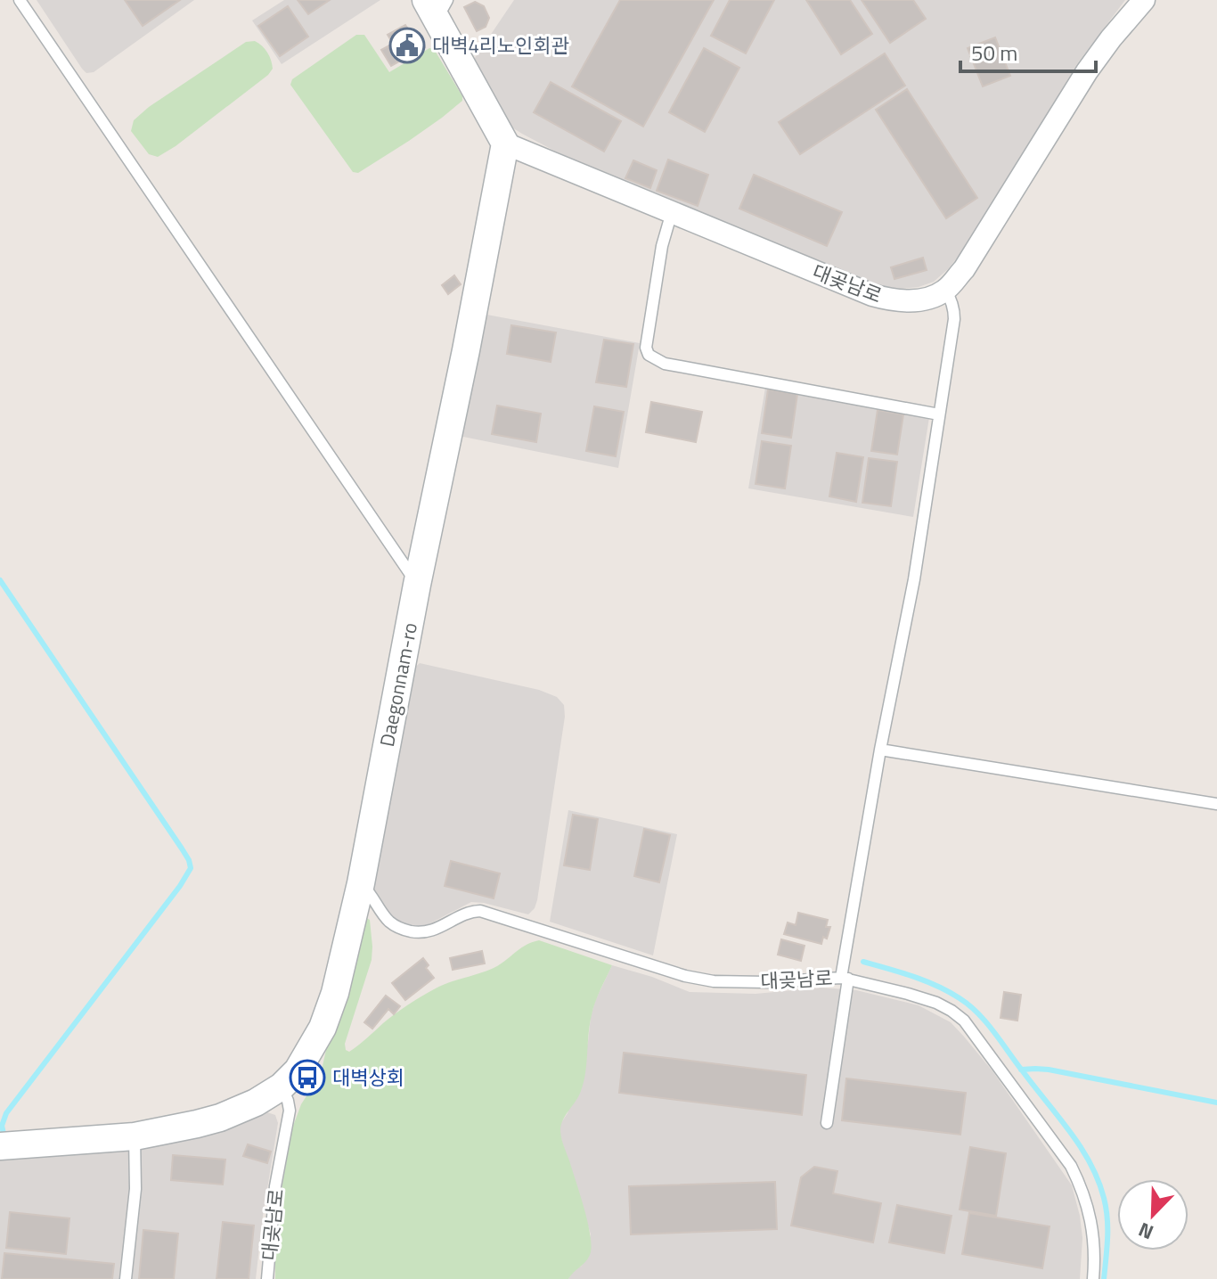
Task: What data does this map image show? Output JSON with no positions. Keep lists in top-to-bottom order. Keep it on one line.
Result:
{"streets":{"street":["대곶남로","Daegonnam-ro"]},"crossings":[["대곶남로","Daegonnam-ro"]],"places":{"public building":["대벽4리노인회관"],"bus stop":["대벽상회"]},"scale_bar":"50 m","north":"bottom left"}
